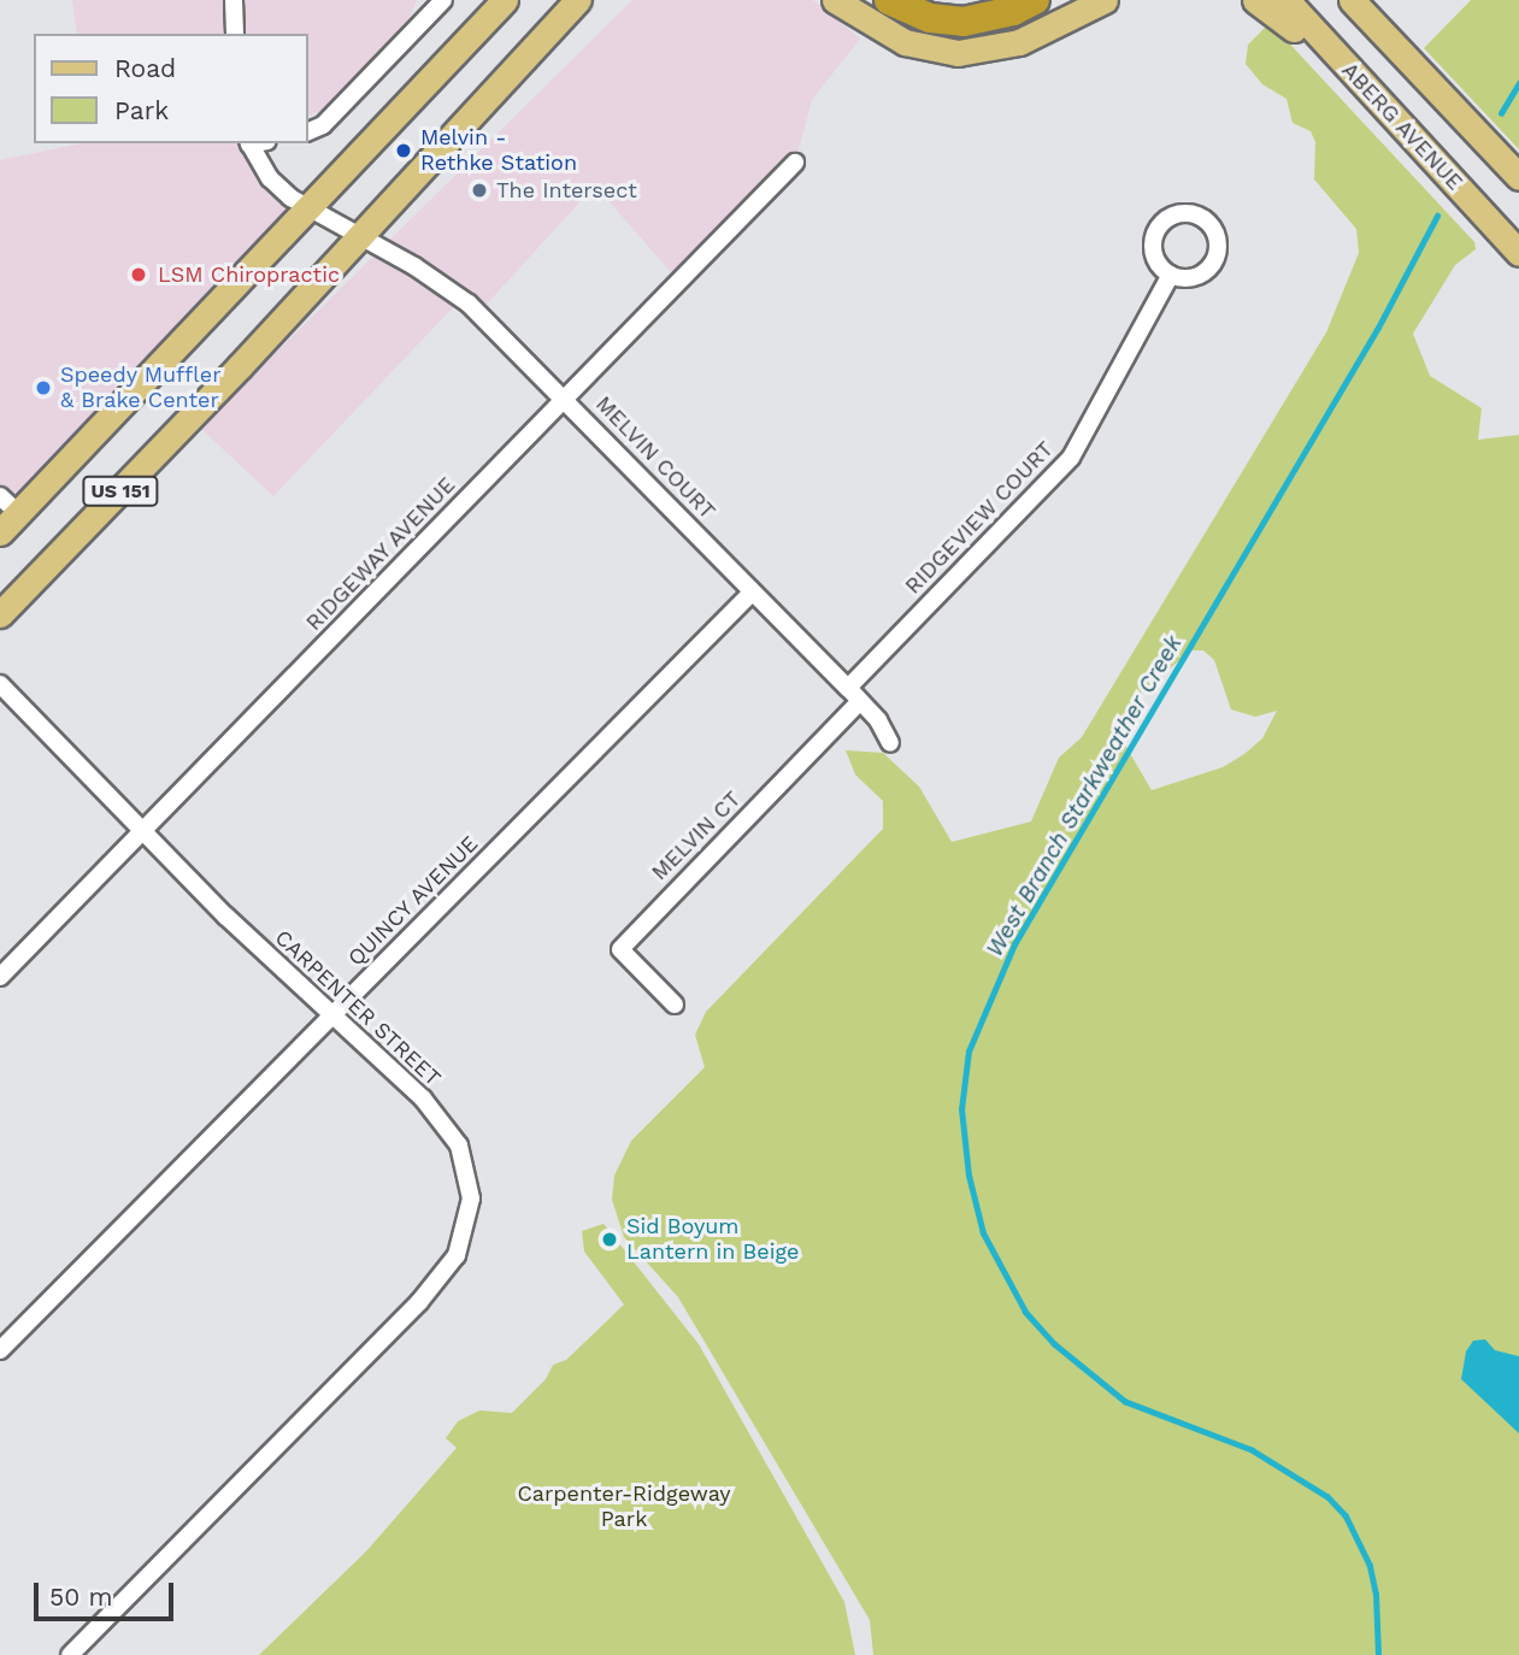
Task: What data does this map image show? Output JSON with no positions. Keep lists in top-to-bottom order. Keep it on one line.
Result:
{"streets":{"main road":["ABERG AVENUE","US 151"],"street":["MELVIN COURT","RIDGEVIEW COURT","RIDGEWAY AVENUE","MELVIN CT","QUINCY AVENUE","CARPENTER STREET"]},"crossings":[["MELVIN COURT","US 151"],["MELVIN COURT","RIDGEVIEW COURT"],["MELVIN COURT","RIDGEWAY AVENUE"],["MELVIN COURT","MELVIN CT"],["MELVIN COURT","QUINCY AVENUE"],["RIDGEWAY AVENUE","CARPENTER STREET"],["QUINCY AVENUE","CARPENTER STREET"]],"water":["West Branch Starkweather Creek"],"parks":["Carpenter-Ridgeway Park"],"places":["Melvin - Rethke Station","The Intersect","LSM Chiropractic","Speedy Muffler & Brake Center","Sid Boyum Lantern in Beige"],"legend":["Road","Park"],"scale_bar":"50 m"}
